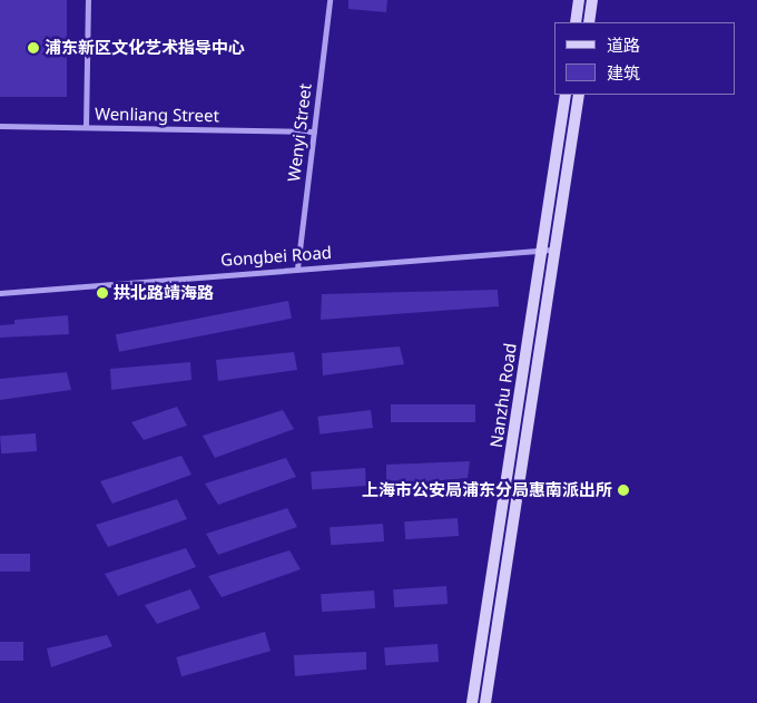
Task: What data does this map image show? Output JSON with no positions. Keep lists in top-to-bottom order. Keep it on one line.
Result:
{"streets":{"main road":["Nanzhu Road"],"street":["Wenliang Street","Wenyi Street","Gongbei Road"]},"crossings":[["Wenliang Street","Wenyi Street"],["Wenyi Street","Gongbei Road"],["Gongbei Road","Nanzhu Road"]],"places":["浦东新区文化艺术指导中心","拱北路靖海路","上海市公安局浦东分局惠南派出所"],"legend":["道路","建筑"]}
